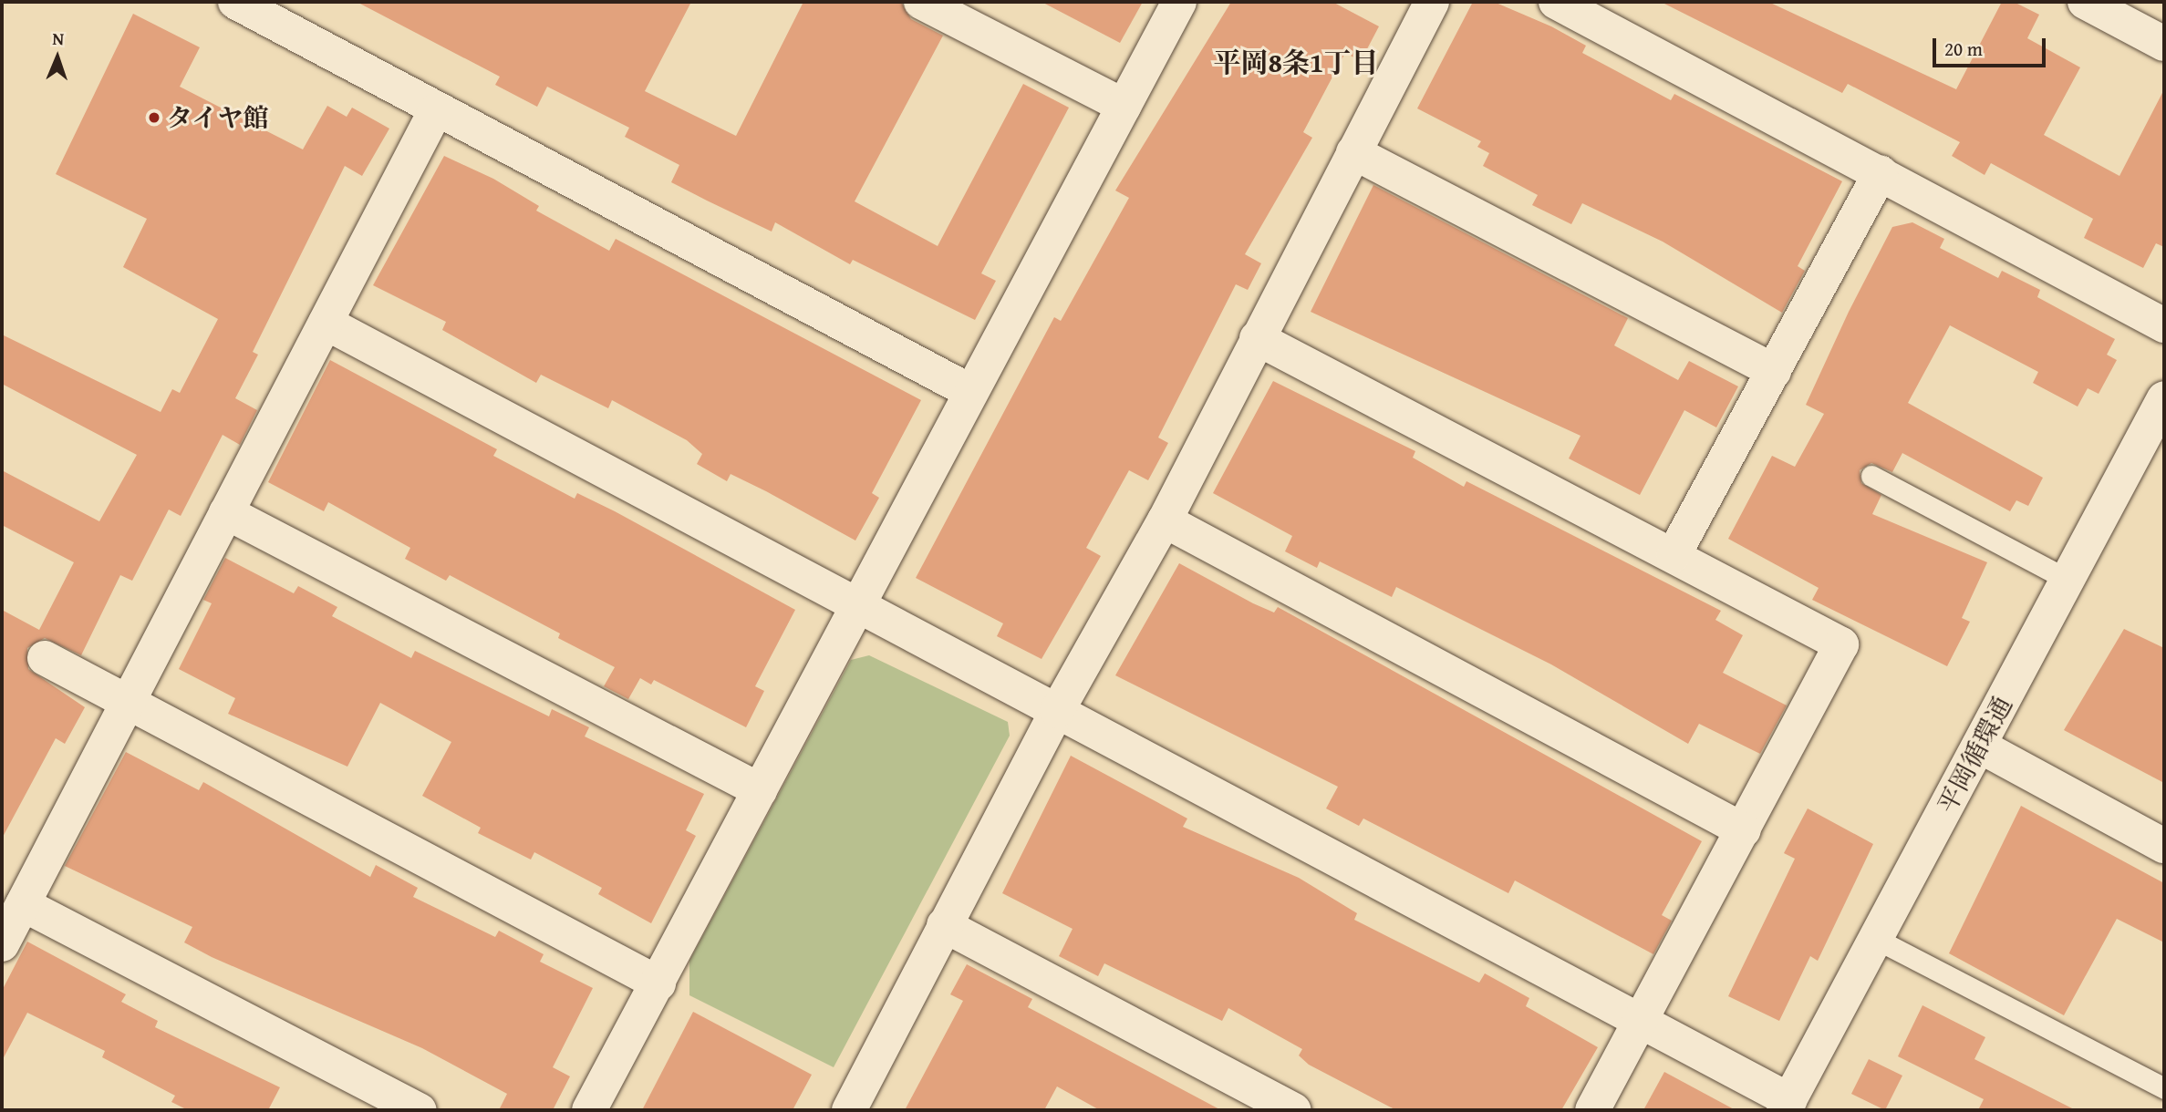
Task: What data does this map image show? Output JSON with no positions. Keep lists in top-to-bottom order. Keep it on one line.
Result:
{"streets":{"street":["平岡循環通"]},"districts":["平岡8条1丁目"],"places":["タイヤ館"],"scale_bar":"20 m","north":"top"}
